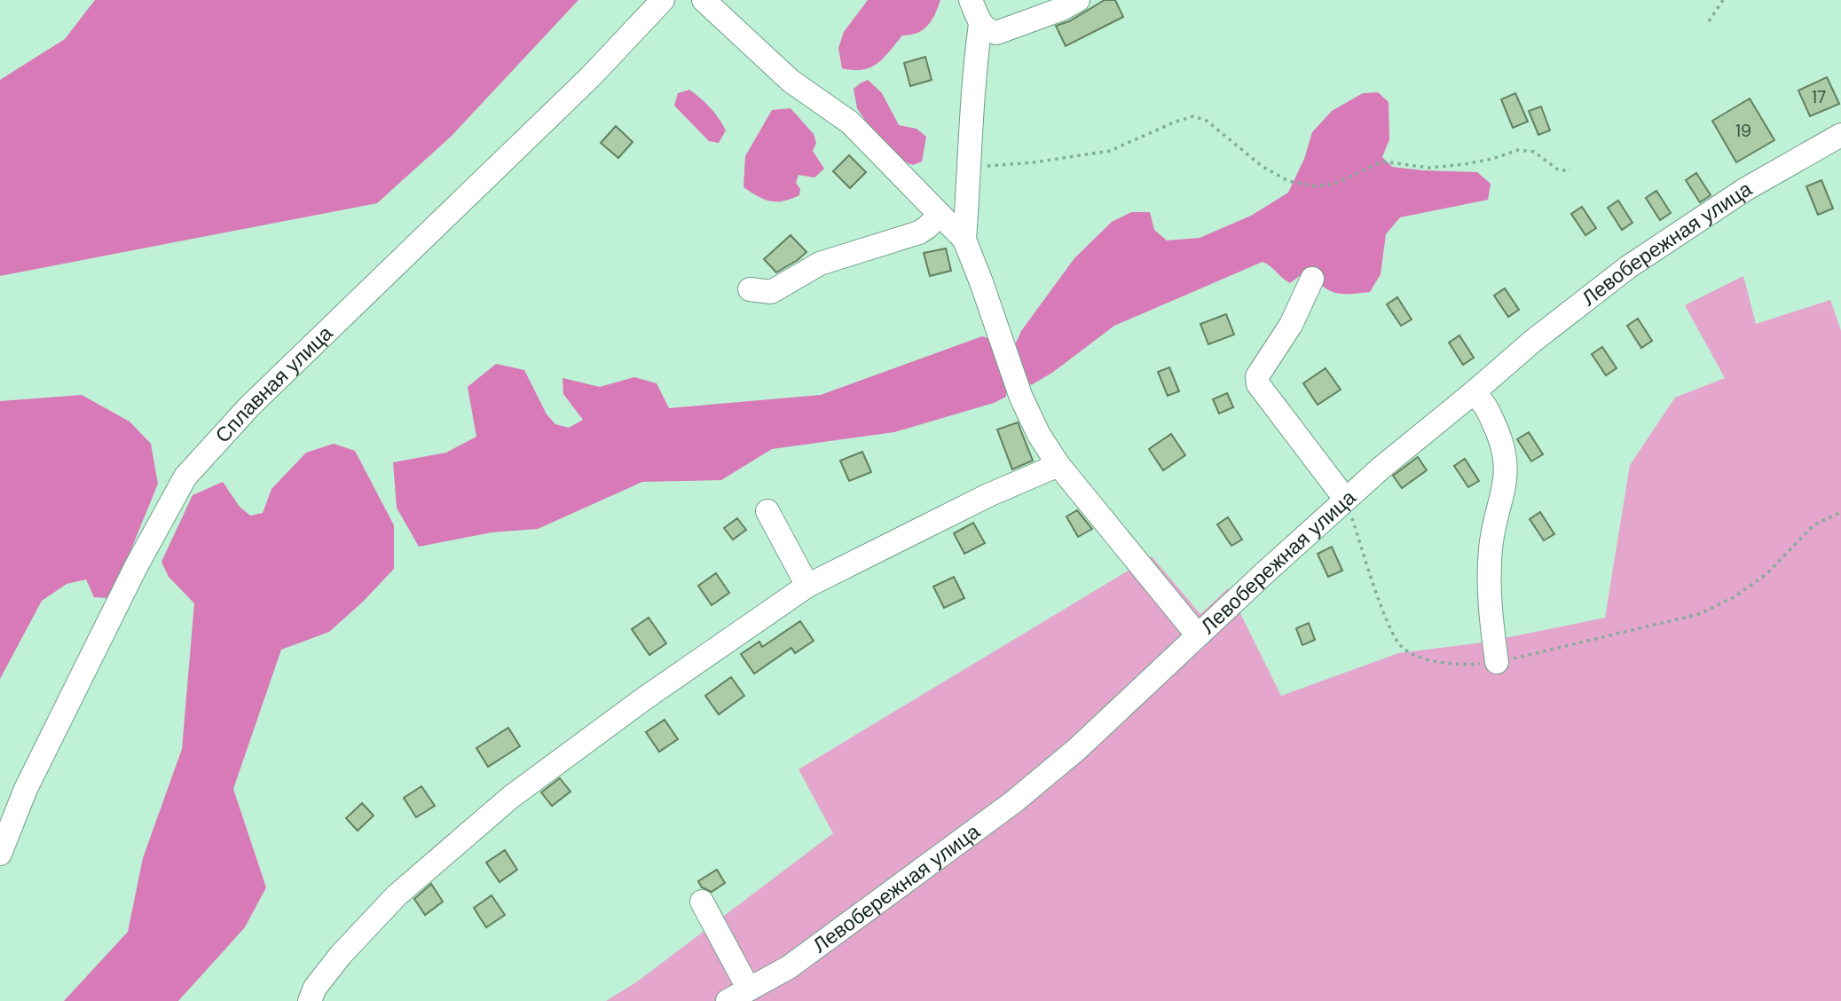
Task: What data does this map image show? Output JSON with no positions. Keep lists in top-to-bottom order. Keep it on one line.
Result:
{"streets":{"street":["Левобережная улица","Сплавная улица"]},"house_numbers":["17","19"]}
